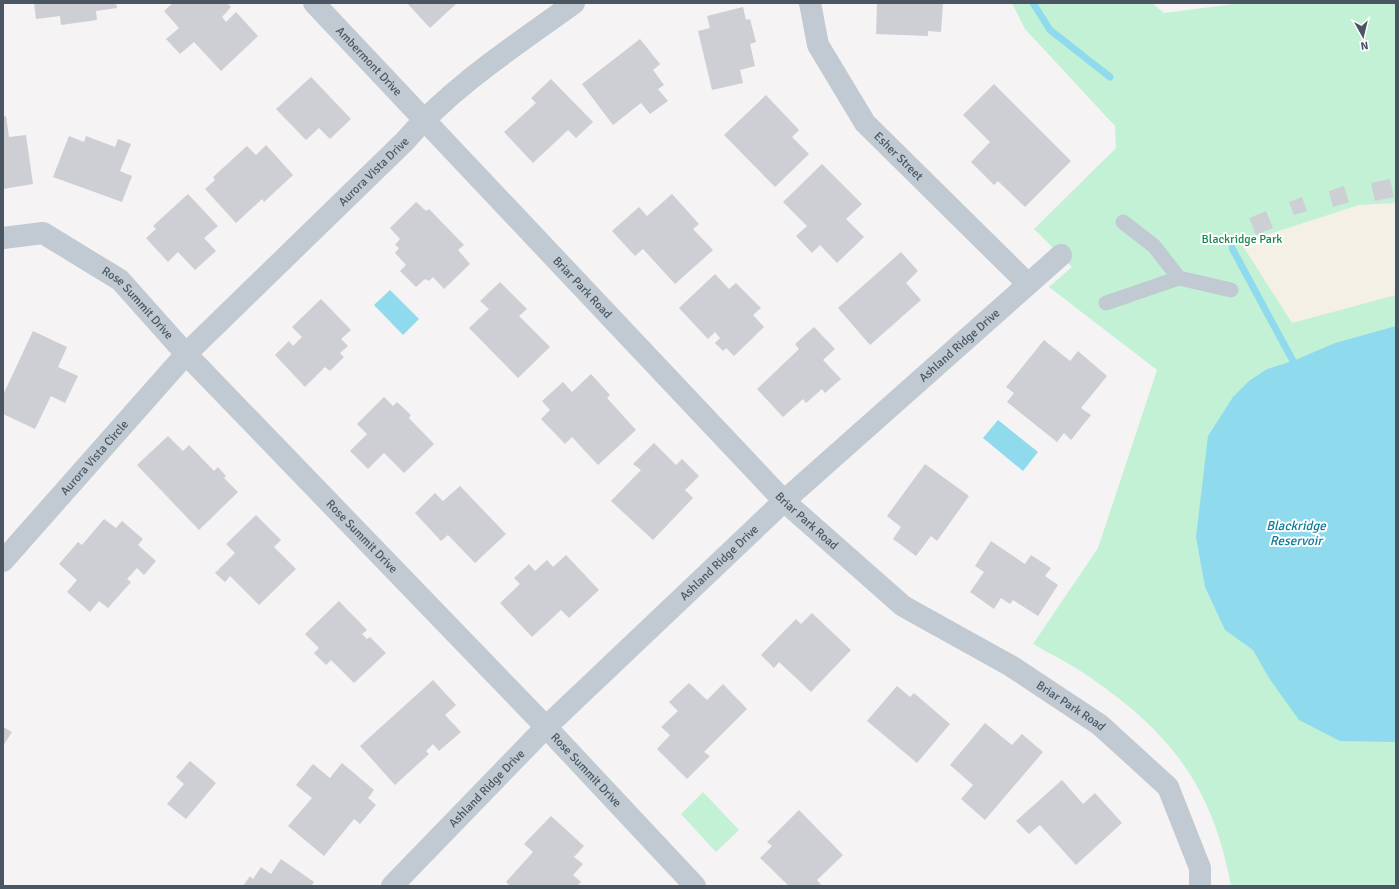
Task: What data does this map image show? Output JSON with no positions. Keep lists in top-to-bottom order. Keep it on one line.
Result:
{"streets":{"street":["Ambermont Drive","Esher Street","Aurora Vista Drive","Briar Park Road","Rose Summit Drive","Ashland Ridge Drive","Aurora Vista Circle"]},"crossings":[["Ambermont Drive","Aurora Vista Drive"],["Ambermont Drive","Briar Park Road"],["Esher Street","Ashland Ridge Drive"],["Aurora Vista Drive","Briar Park Road"],["Aurora Vista Drive","Rose Summit Drive"],["Aurora Vista Drive","Aurora Vista Circle"],["Briar Park Road","Ashland Ridge Drive"],["Rose Summit Drive","Ashland Ridge Drive"],["Rose Summit Drive","Aurora Vista Circle"]],"water":["Blackridge Reservoir"],"parks":["Blackridge Park"],"north":"bottom"}
